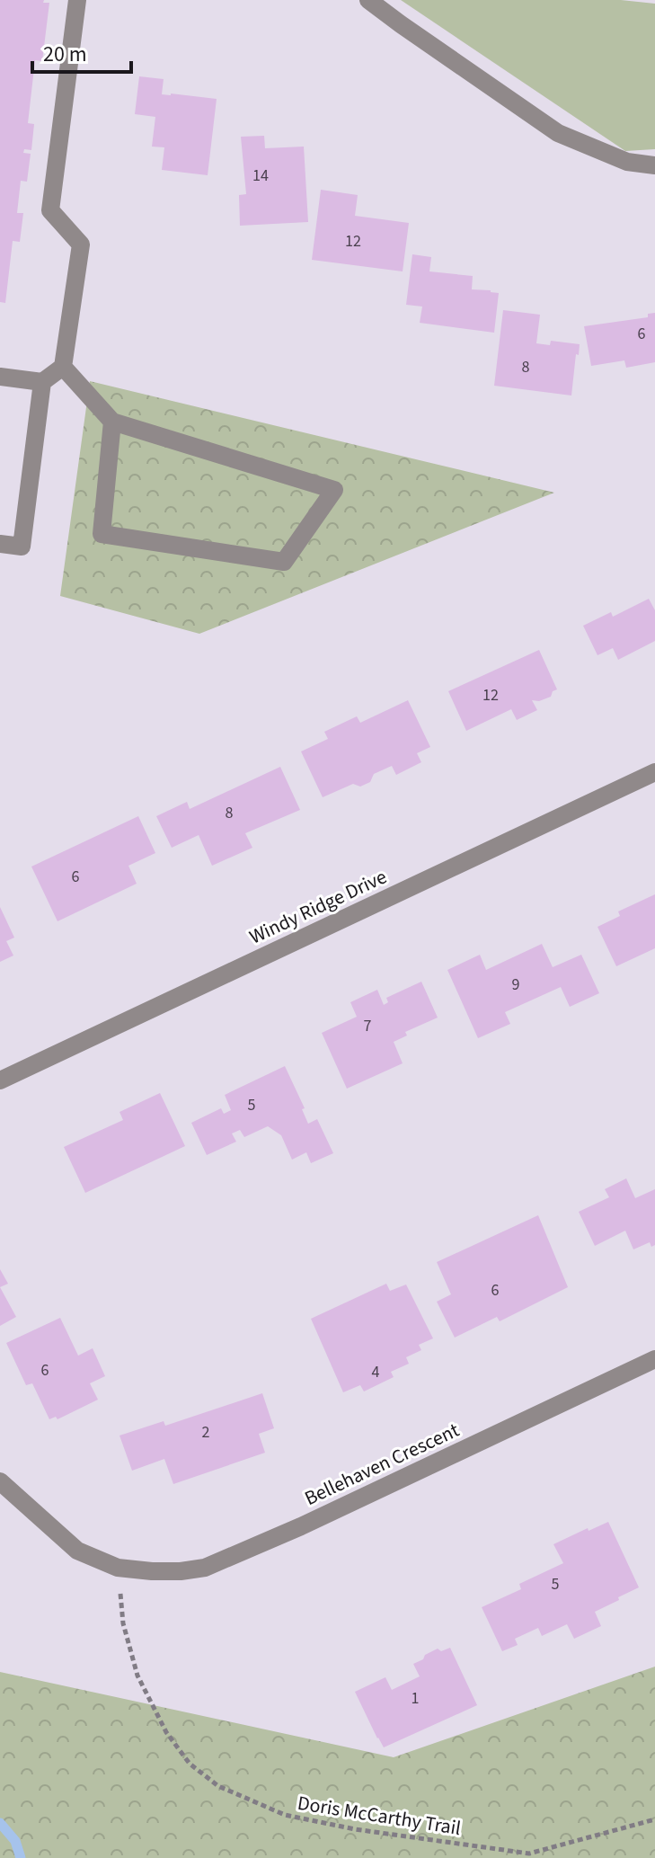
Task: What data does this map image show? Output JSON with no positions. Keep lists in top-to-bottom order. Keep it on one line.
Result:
{"streets":{"street":["Windy Ridge Drive","Bellehaven Crescent"],"path":["Doris McCarthy Trail"]},"crossings":[["Bellehaven Crescent","Doris McCarthy Trail"]],"house_numbers":["14","12","6","8","12","8","6","9","7","5","6","6","4","2","5","1"],"scale_bar":"20 m"}
